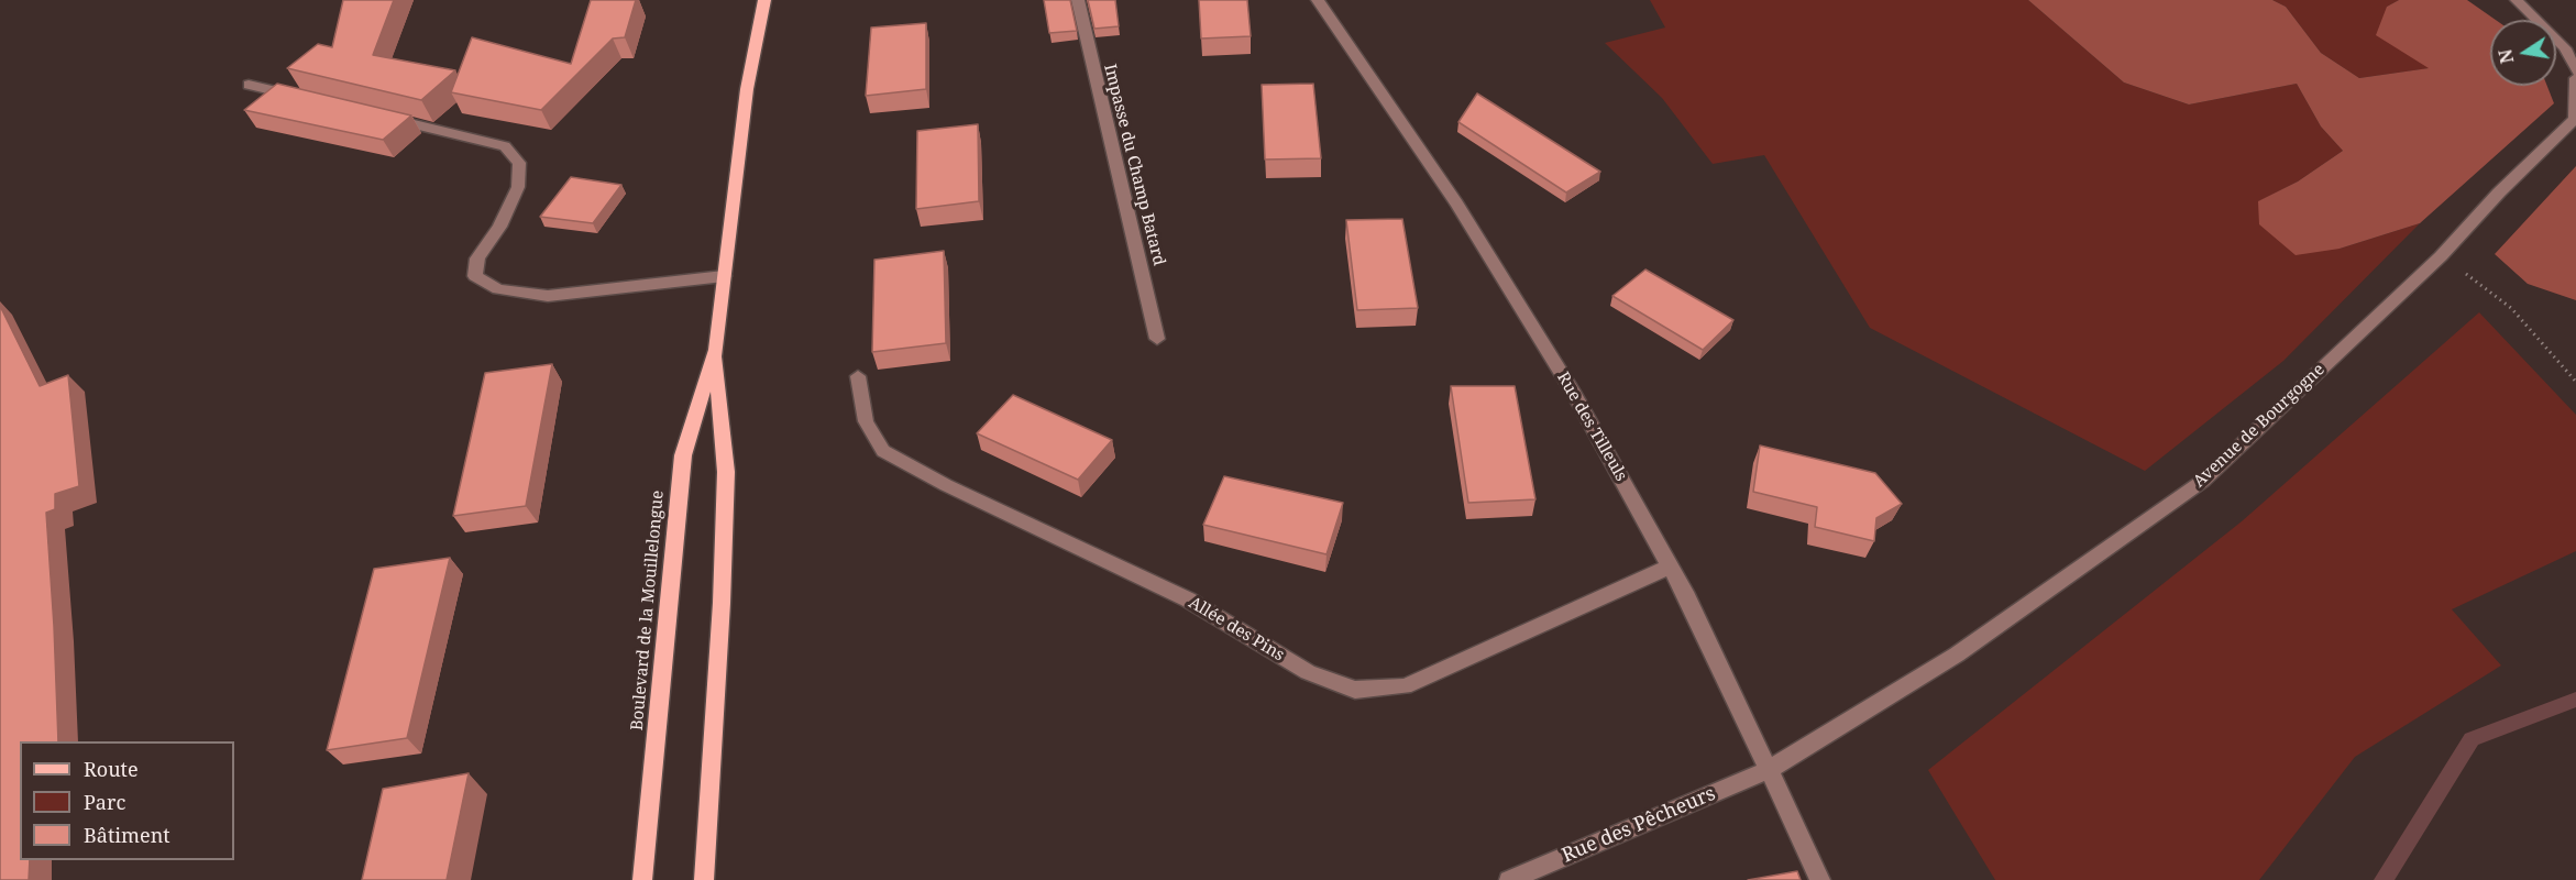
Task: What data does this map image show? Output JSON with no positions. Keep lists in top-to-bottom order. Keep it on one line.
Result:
{"streets":{"main road":["Boulevard de la Mouillelongue"],"street":["Impasse du Champ Batard","Avenue de Bourgogne","Rue des Tilleuls","Allée des Pins","Rue des Pêcheurs"]},"crossings":[["Avenue de Bourgogne","Rue des Tilleuls"],["Avenue de Bourgogne","Rue des Pêcheurs"],["Rue des Tilleuls","Allée des Pins"],["Rue des Tilleuls","Rue des Pêcheurs"]],"legend":["Route","Parc","Bâtiment"],"north":"left"}
